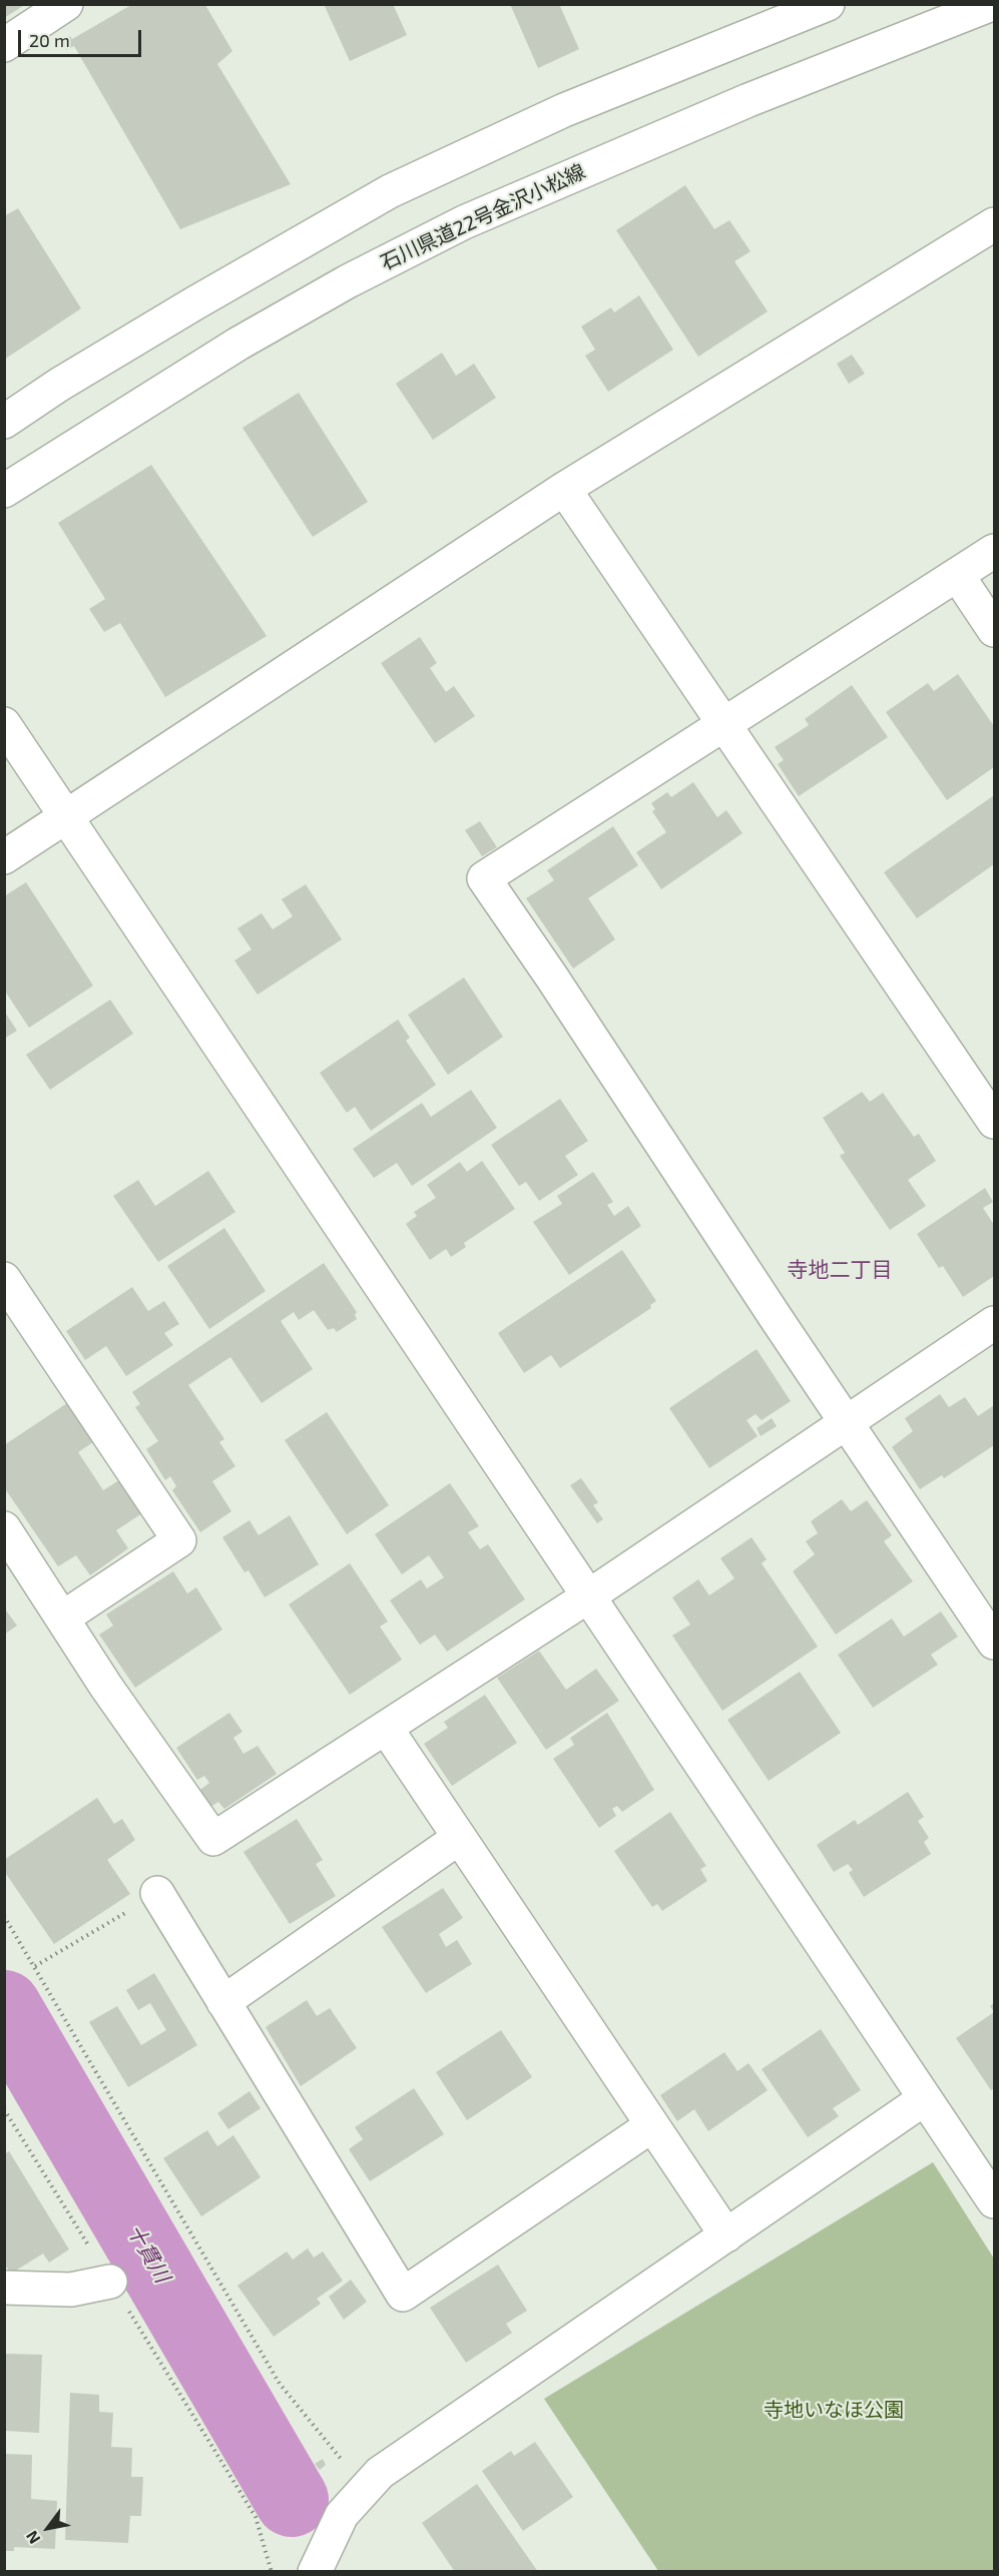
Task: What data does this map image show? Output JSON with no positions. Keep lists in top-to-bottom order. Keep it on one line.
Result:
{"streets":{"street":["石川県道22号金沢小松線"]},"districts":["寺地二丁目"],"water":["十貫川"],"parks":["寺地いなほ公園"],"scale_bar":"20 m","north":"bottom left"}
